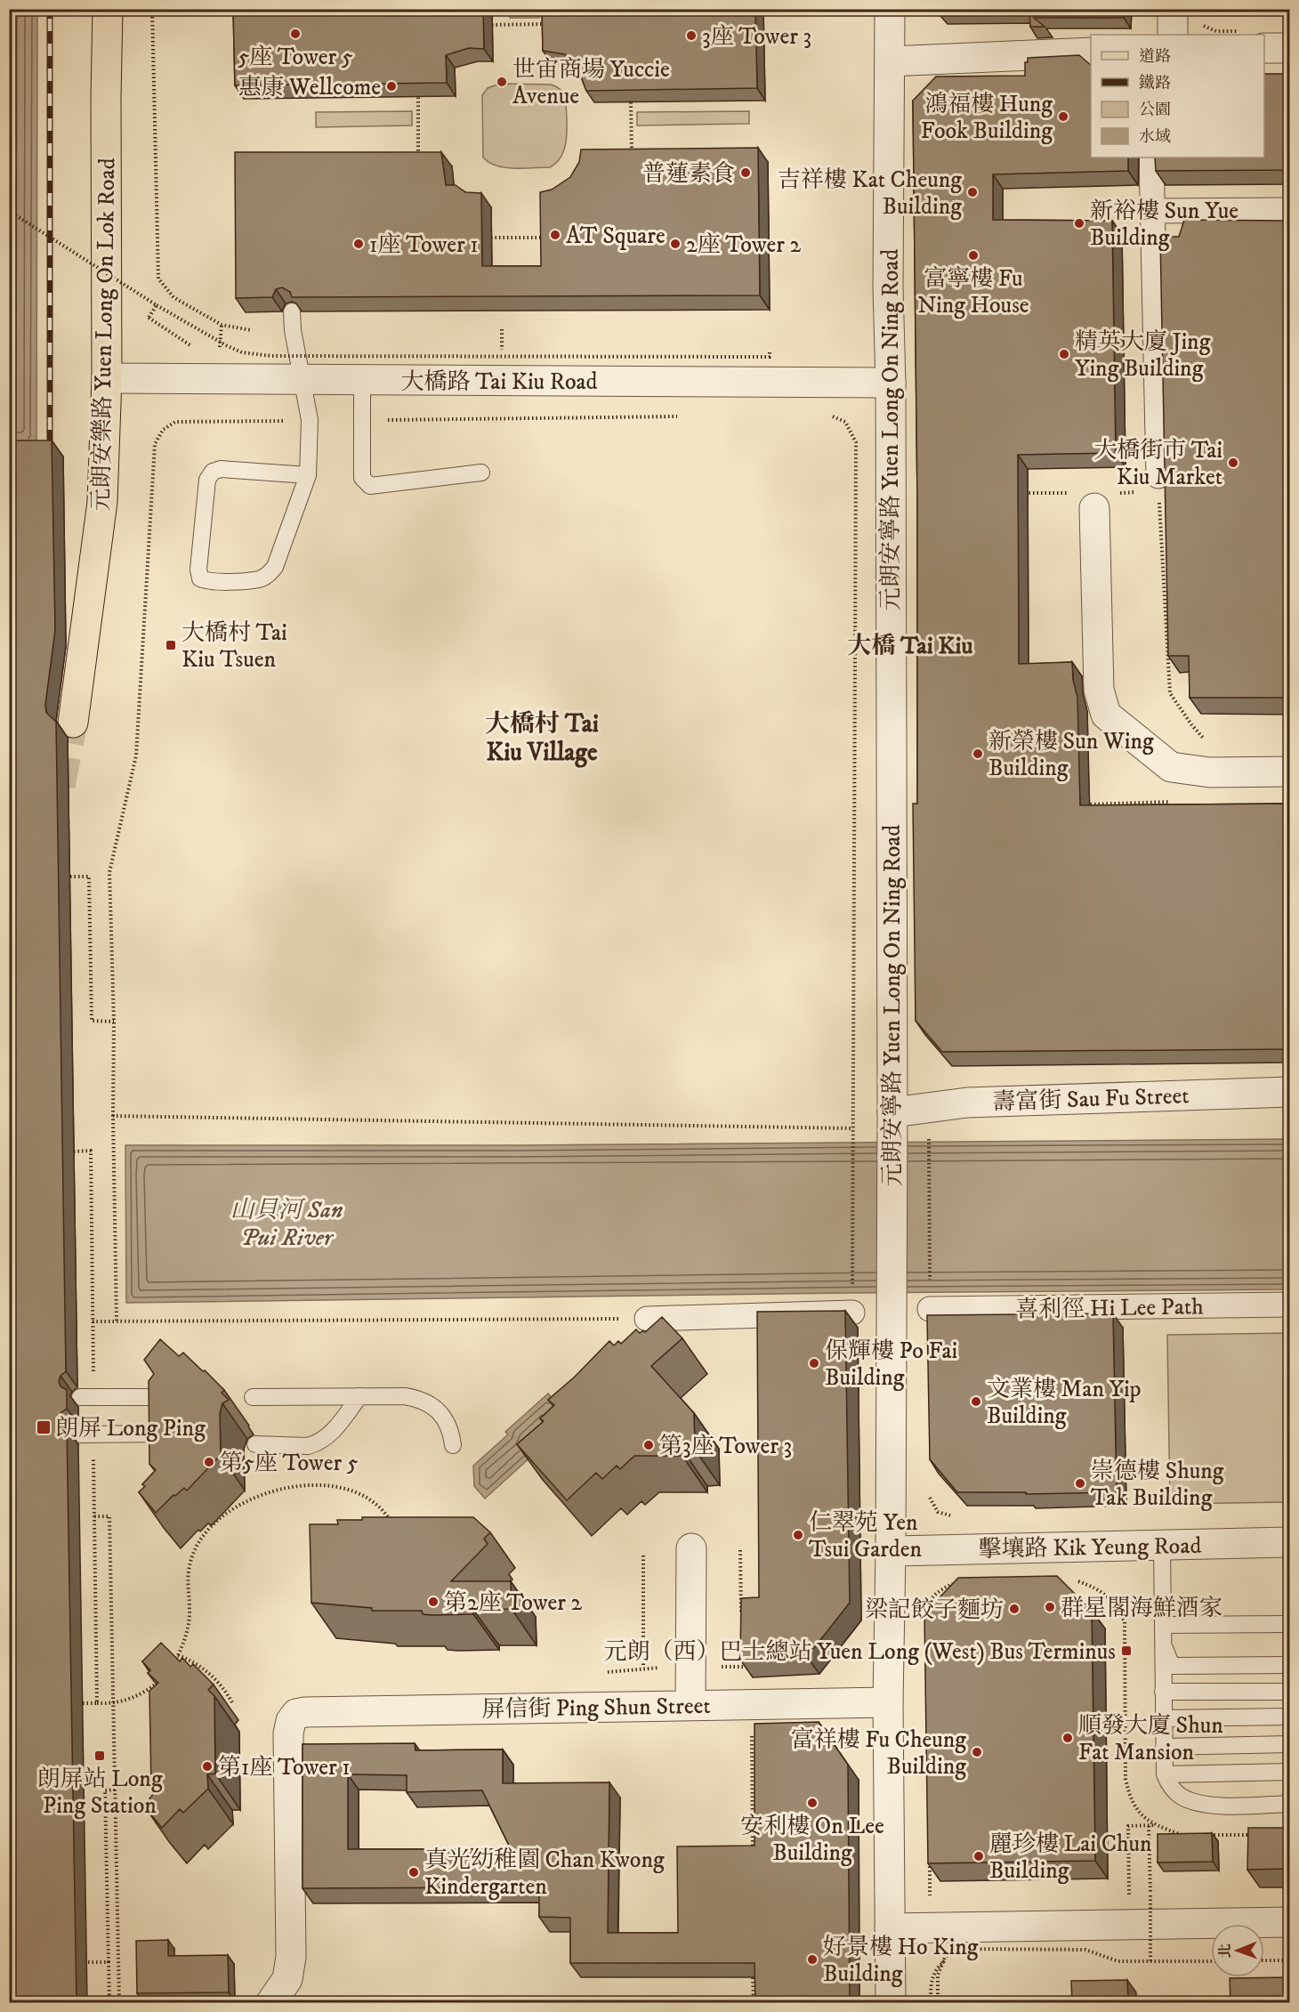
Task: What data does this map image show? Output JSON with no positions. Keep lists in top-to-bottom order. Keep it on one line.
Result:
{"streets":{"main road":["元朗安樂路 Yuen Long On Lok Road"],"street":["大橋路 Tai Kiu Road","元朗安寧路 Yuen Long On Ning Road","壽富街 Sau Fu Street","喜利徑 Hi Lee Path","擊壤路 Kik Yeung Road","屏信街 Ping Shun Street"]},"crossings":[["元朗安樂路 Yuen Long On Lok Road","大橋路 Tai Kiu Road"],["大橋路 Tai Kiu Road","元朗安寧路 Yuen Long On Ning Road"],["元朗安寧路 Yuen Long On Ning Road","壽富街 Sau Fu Street"],["元朗安寧路 Yuen Long On Ning Road","擊壤路 Kik Yeung Road"],["元朗安寧路 Yuen Long On Ning Road","屏信街 Ping Shun Street"]],"districts":["大橋 Tai Kiu","大橋村 Tai Kiu Village"],"water":["山貝河 San Pui River"],"places":{"other":["5座 Tower 5","3座 Tower 3","世宙商場 Yuccie Avenue","惠康 Wellcome","鴻福樓 Hung Fook Building","普蓮素食","吉祥樓 Kat Cheung Building","新裕樓 Sun Yue Building","AT Square","1座 Tower 1","2座 Tower 2","富寧樓 Fu Ning House","精英大廈 Jing Ying Building","大橋街市 Tai Kiu Market","新榮樓 Sun Wing Building","保輝樓 Po Fai Building","文業樓 Man Yip Building","第3座 Tower 3","第5座 Tower 5","崇德樓 Shung Tak Building","仁翠苑 Yen Tsui Garden","第2座 Tower 2","群星閣海鮮酒家","梁記餃子麵坊","順發大廈 Shun Fat Mansion","富祥樓 Fu Cheung Building","第1座 Tower 1","安利樓 On Lee Building","麗珍樓 Lai Chun Building","真光幼稚園 Chan Kwong Kindergarten","好景樓 Ho King Building"],"transit":["大橋村 Tai Kiu Tsuen","朗屏 Long Ping","元朗（西）巴士總站 Yuen Long (West) Bus Terminus","朗屏站 Long Ping Station"]},"legend":["道路","鐵路","公園","水域"],"north":"left"}
